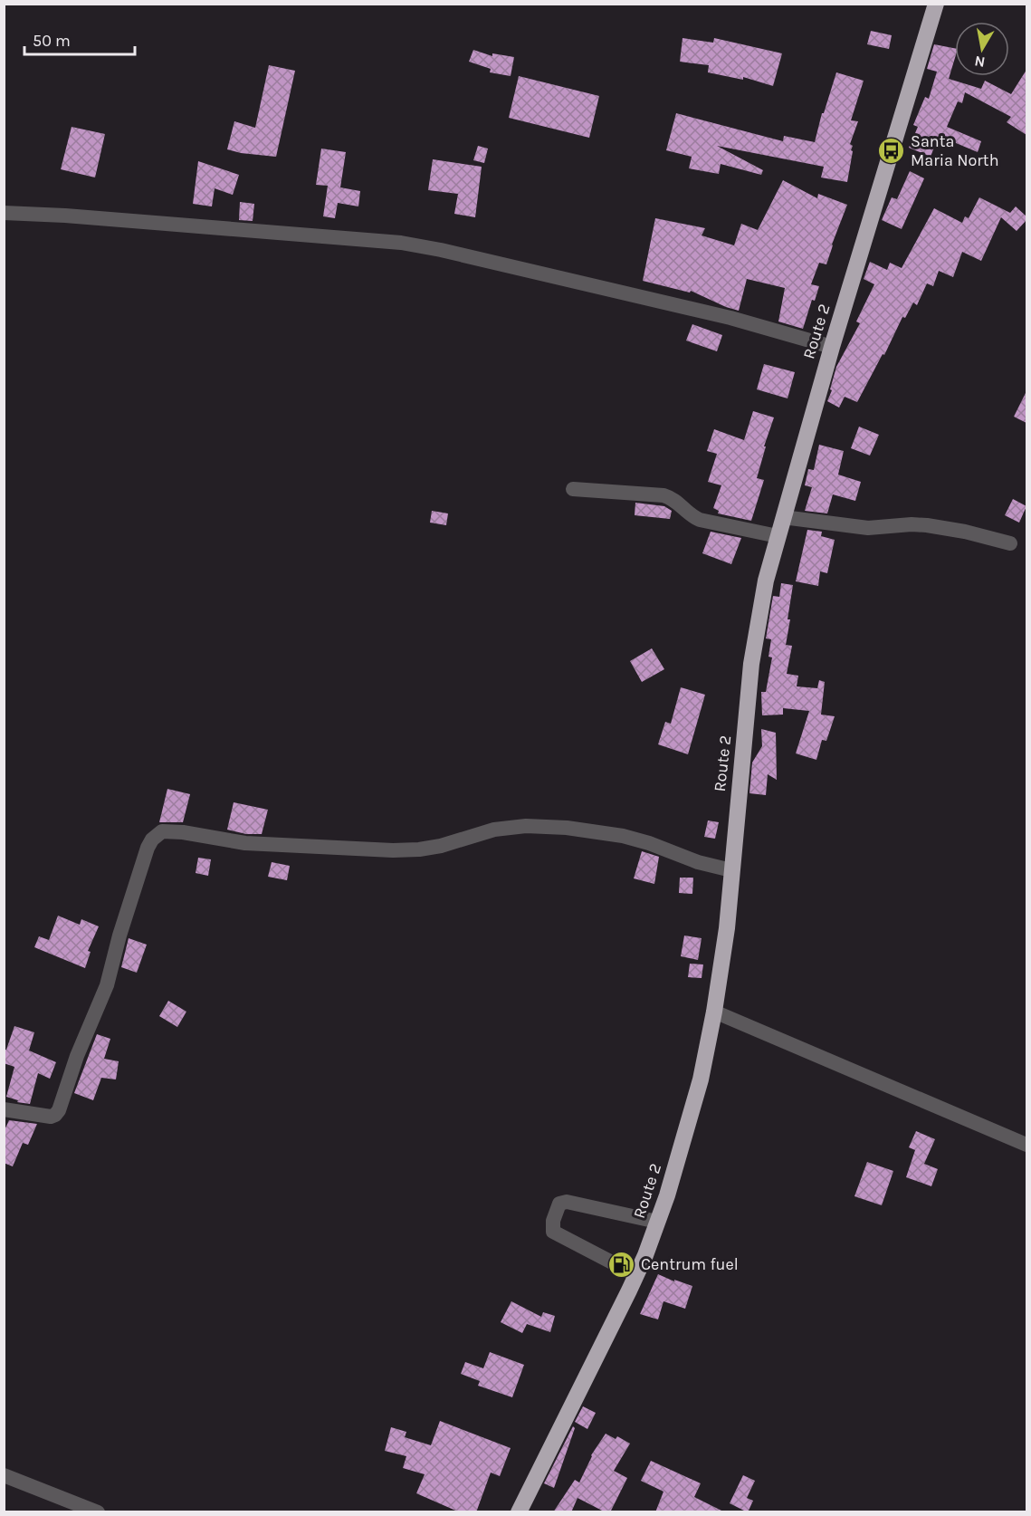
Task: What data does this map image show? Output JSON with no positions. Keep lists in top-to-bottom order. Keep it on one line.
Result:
{"streets":{"highway":["Route 2"]},"places":{"bus stop":["Santa Maria North"],"fuel station":["Centrum fuel"]},"scale_bar":"50 m","north":"bottom"}
